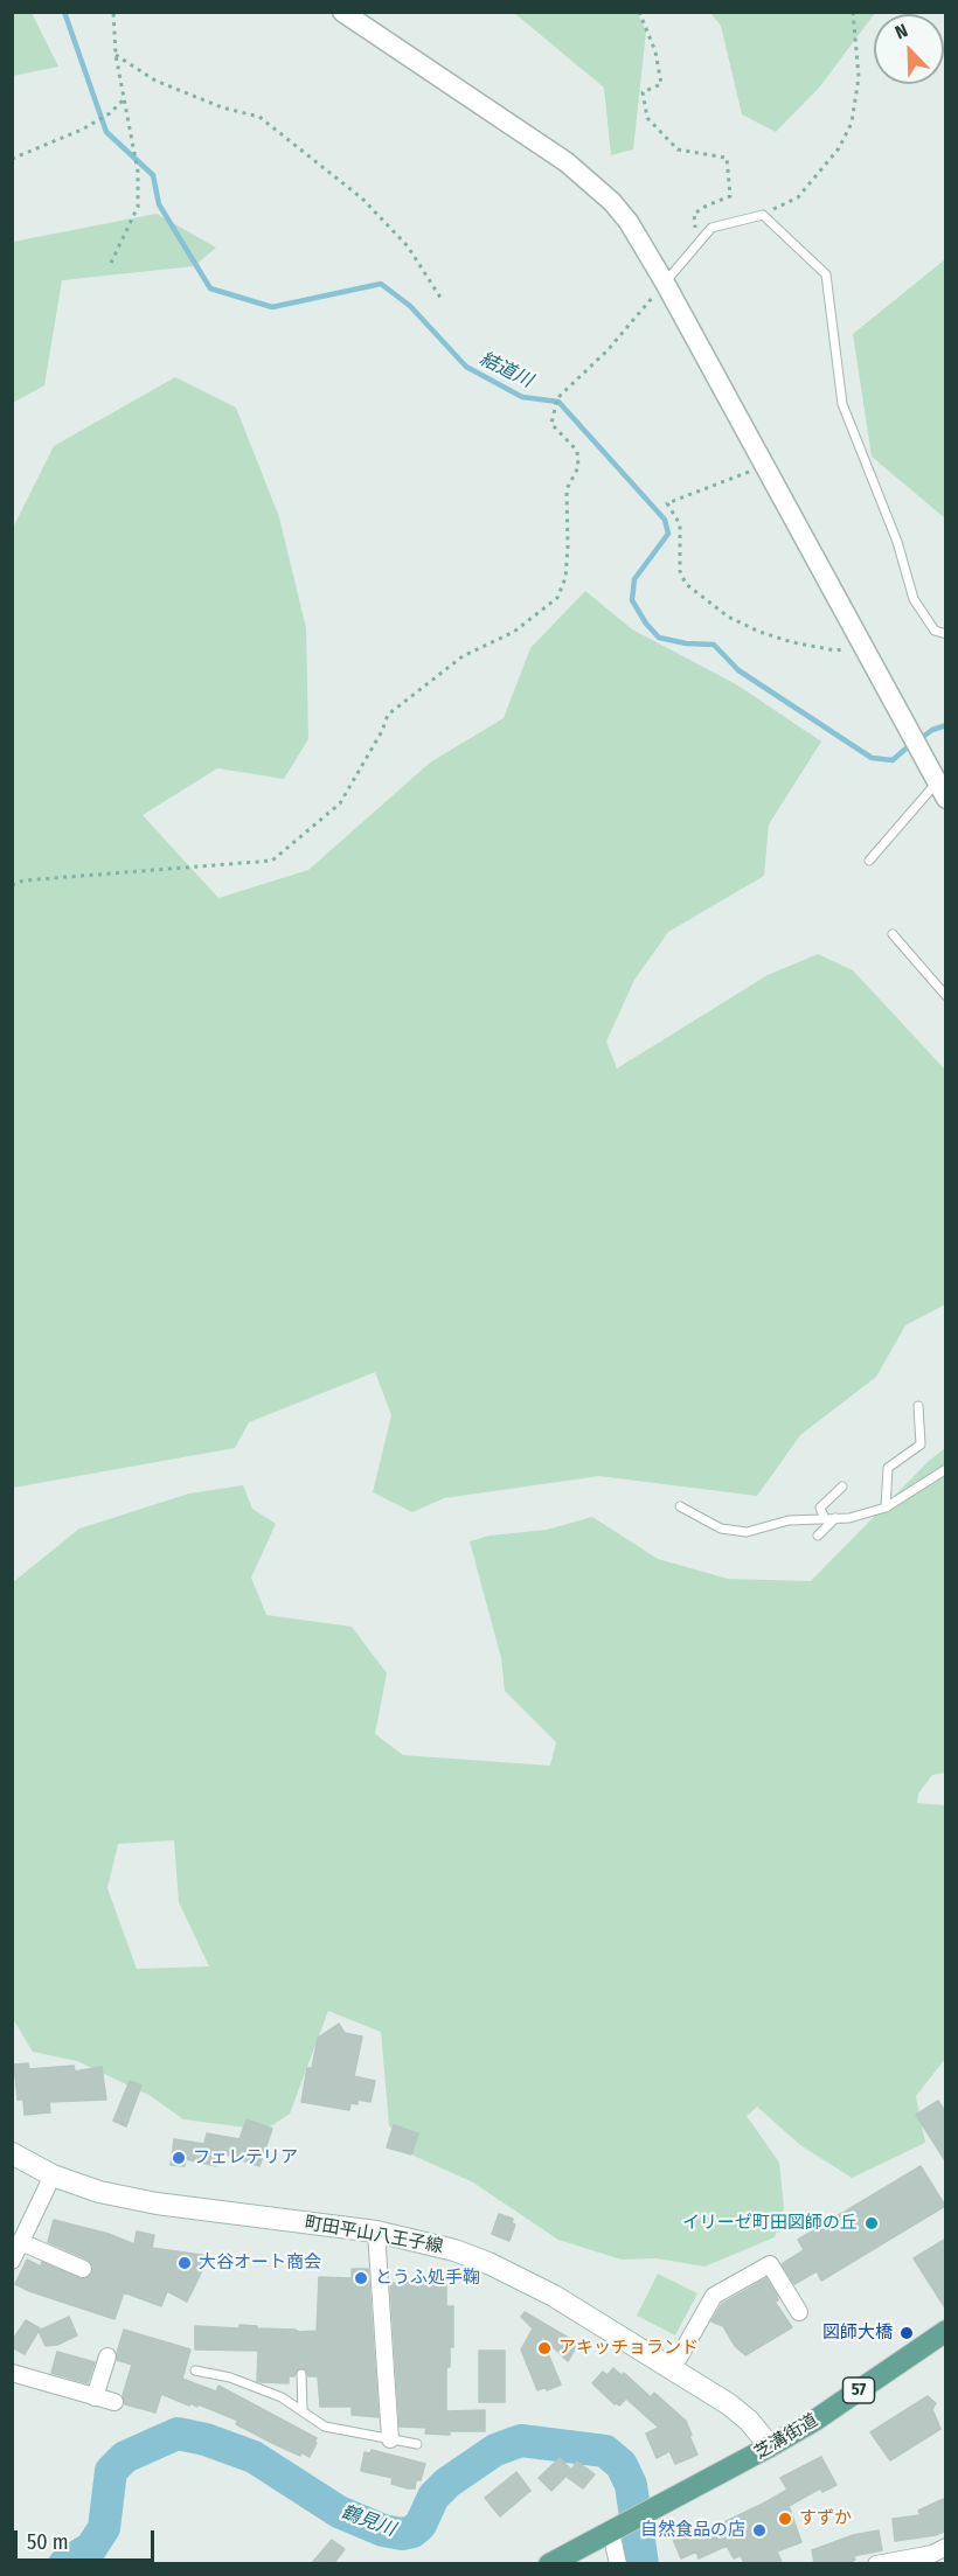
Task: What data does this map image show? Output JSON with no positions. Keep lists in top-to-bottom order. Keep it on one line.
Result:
{"streets":{"main road":["町田平山八王子線","57","芝溝街道"]},"crossings":[["町田平山八王子線","芝溝街道"],["57","芝溝街道"]],"water":["結道川","鶴見川"],"places":["フェレテリア","イリーゼ町田図師の丘","大谷オート商会","とうふ処手鞠","図師大橋","アキッチョランド","すずか","自然食品の店"],"scale_bar":"50 m","north":"top left"}
